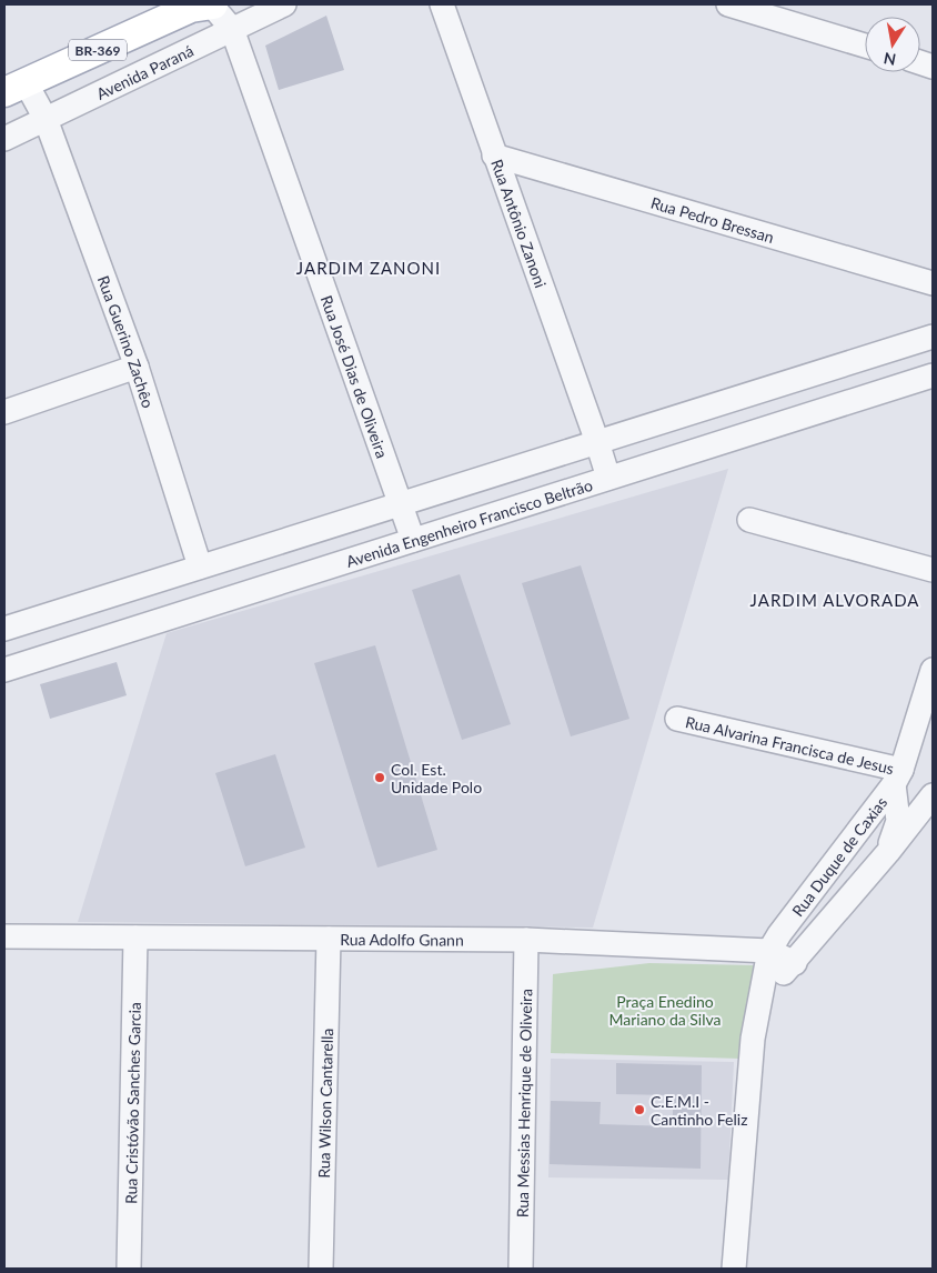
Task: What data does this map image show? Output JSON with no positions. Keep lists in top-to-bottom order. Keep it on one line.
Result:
{"streets":{"main road":["BR-369"],"street":["Avenida Paraná","Rua Pedro Bressan","Rua Antônio Zanoni","Rua Guerino Zachêo","Rua José Dias de Oliveira","Avenida Engenheiro Francisco Beltrão","Rua Alvarina Francisca de Jesus","Rua Duque de Caxias","Rua Adolfo Gnann","Rua Cristóvão Sanches Garcia","Rua Wilson Cantarella","Rua Messias Henrique de Oliveira"]},"crossings":[["BR-369","Rua Guerino Zachêo"],["BR-369","Rua José Dias de Oliveira"],["Avenida Paraná","Rua Guerino Zachêo"],["Avenida Paraná","Rua José Dias de Oliveira"],["Rua Pedro Bressan","Rua Antônio Zanoni"],["Rua Antônio Zanoni","Avenida Engenheiro Francisco Beltrão"],["Rua José Dias de Oliveira","Avenida Engenheiro Francisco Beltrão"],["Rua Alvarina Francisca de Jesus","Rua Duque de Caxias"],["Rua Duque de Caxias","Rua Adolfo Gnann"],["Rua Adolfo Gnann","Rua Cristóvão Sanches Garcia"],["Rua Adolfo Gnann","Rua Wilson Cantarella"],["Rua Adolfo Gnann","Rua Messias Henrique de Oliveira"]],"districts":["JARDIM ZANONI","JARDIM ALVORADA"],"parks":["Praça Enedino Mariano da Silva"],"places":["Col. Est. Unidade Polo","C.E.M.I - Cantinho Feliz"],"north":"bottom"}
